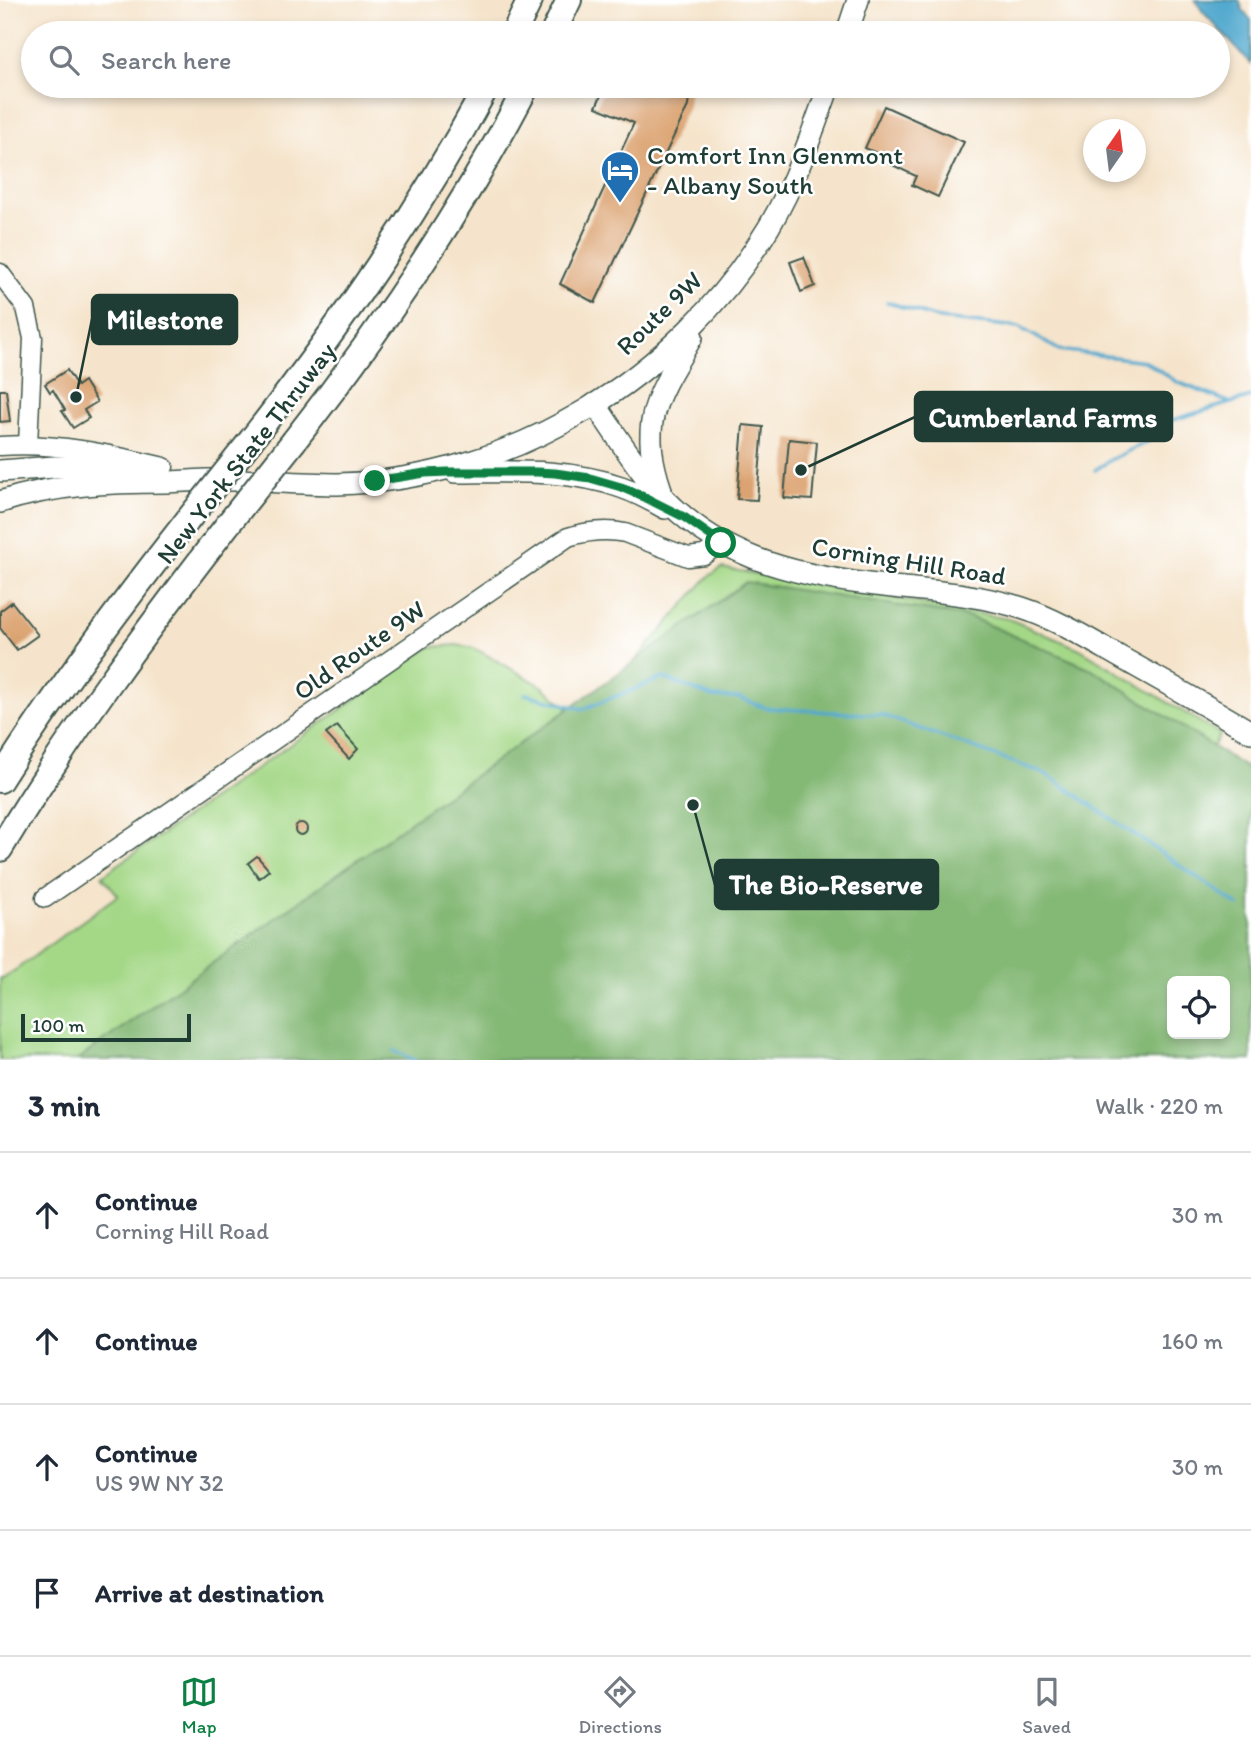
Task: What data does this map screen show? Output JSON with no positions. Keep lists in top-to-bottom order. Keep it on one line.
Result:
{"streets":{"highway":["New York State Thruway"],"main road":["Route 9W","Corning Hill Road"],"street":["Old Route 9W"]},"crossings":[["Route 9W","Corning Hill Road"],["Corning Hill Road","Old Route 9W"]],"places":{"hotel":["Comfort Inn Glenmont - Albany South"],"other":["Milestone","Cumberland Farms","The Bio-Reserve"]},"scale_bar":"100 m","north":"top","page":{"search":"Search here","scale":"100 m","heading":["3 min","Walk · 220 m"],"list":[["Continue","Corning Hill Road","30 m"],["Continue","160 m"],["Continue","US 9W NY 32","30 m"],"Arrive at destination"],"nav":["Map","Directions","Saved"]}}
